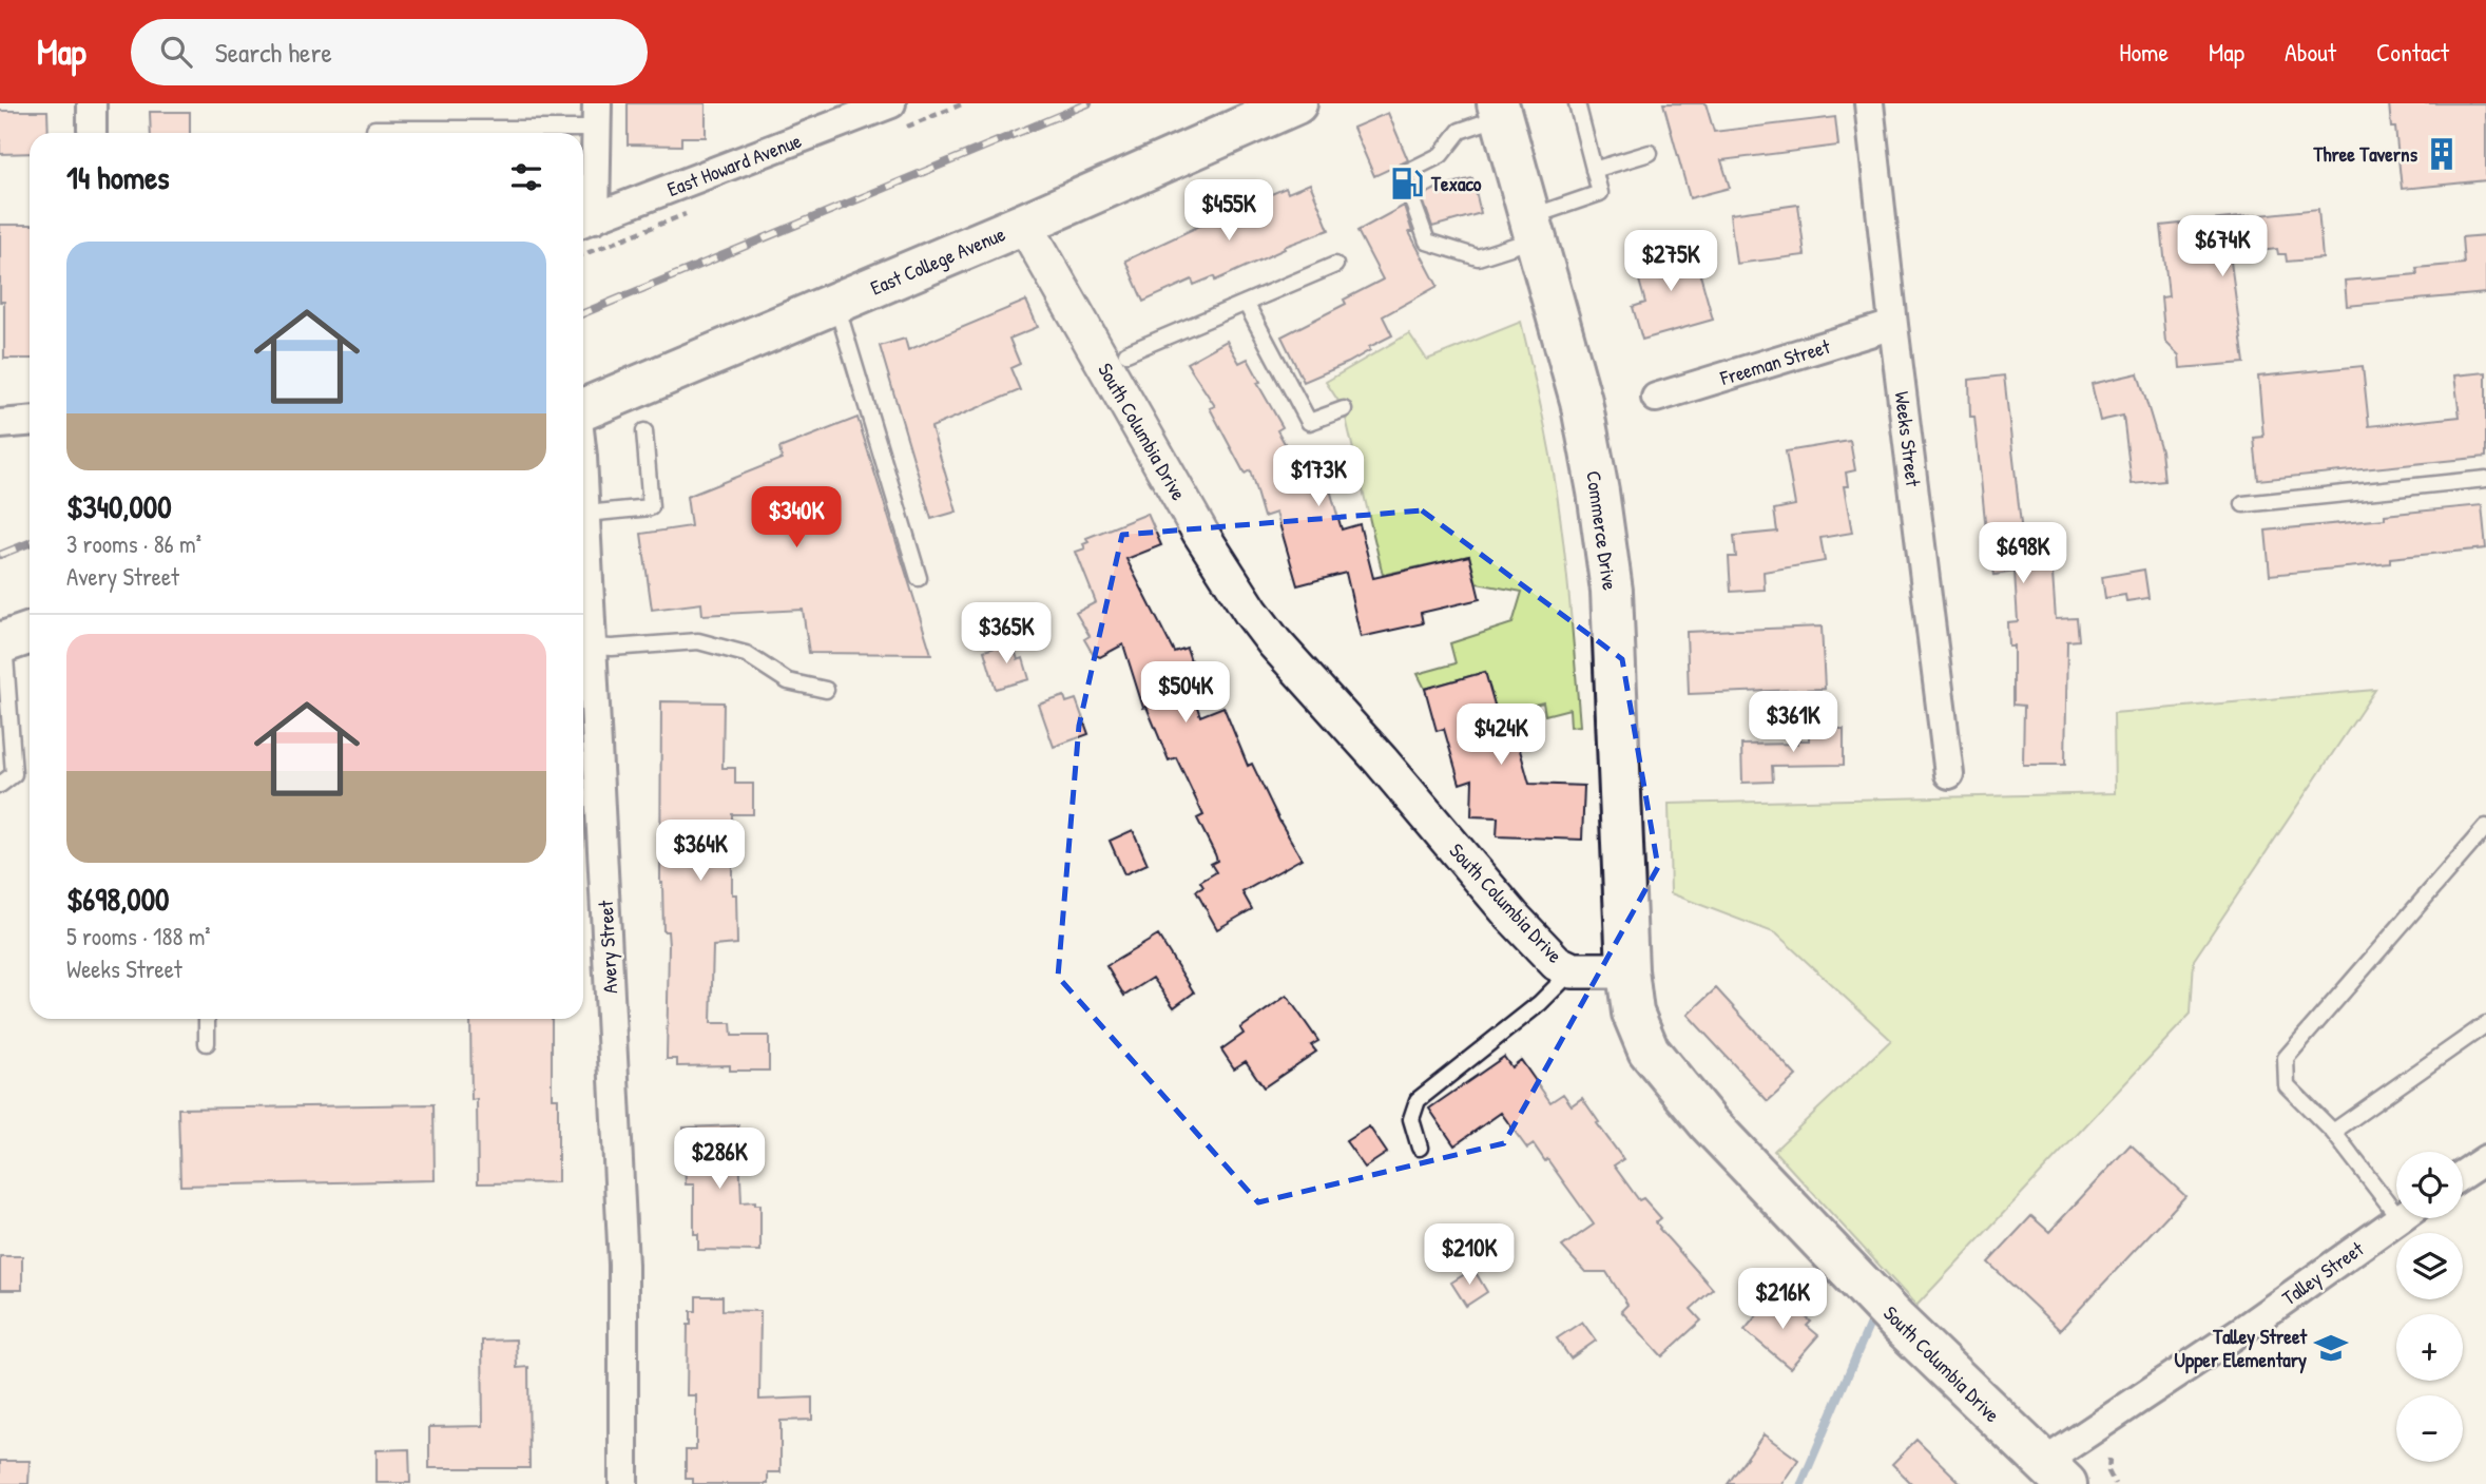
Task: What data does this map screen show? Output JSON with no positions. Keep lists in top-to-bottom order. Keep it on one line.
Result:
{"streets":{"main road":["East College Avenue","South Columbia Drive","Commerce Drive"],"street":["East Howard Avenue","Freeman Street","Weeks Street","Avery Street","Talley Street"]},"crossings":[["East College Avenue","South Columbia Drive"],["Freeman Street","Weeks Street"],["South Columbia Drive","Commerce Drive"],["South Columbia Drive","Talley Street"]],"places":{"building":["Three Taverns"],"fuel station":["Texaco"],"school or university":["Talley Street Upper Elementary"]},"page":{"header":"Map","search":"Search here","nav":["Home","Map","About","Contact"],"heading":"14 homes","price":["$455K","$674K","$275K","$173K","$340K","$698K","$365K","$504K","$361K","$424K","$364K","$286K","$210K","$216K"],"list":[{"name":"$340,000","note":"3 rooms · 86 m² · Avery Street"},{"name":"$698,000","note":"5 rooms · 188 m² · Weeks Street"}],"map_buttons":["+","−"]}}
